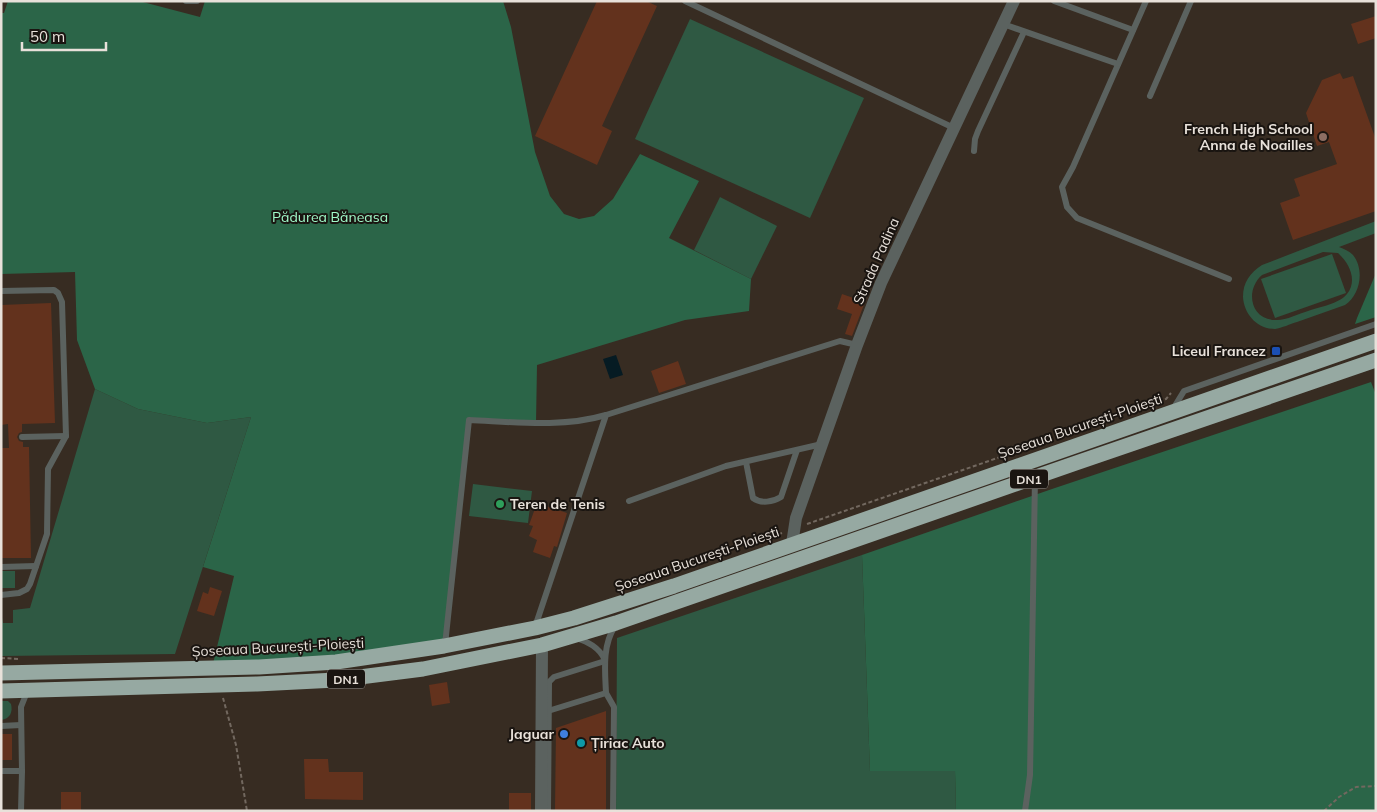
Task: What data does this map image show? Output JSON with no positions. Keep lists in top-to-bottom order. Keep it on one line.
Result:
{"streets":{"highway":["Șoseaua București-Ploiești","DN1"],"street":["Strada Padina"]},"crossings":[["Strada Padina","Șoseaua București-Ploiești"]],"parks":["Pădurea Băneasa"],"places":{"other":["French High School Anna de Noailles","Teren de Tenis","Jaguar","Țiriac Auto"],"transit":["Liceul Francez"]},"scale_bar":"50 m"}
